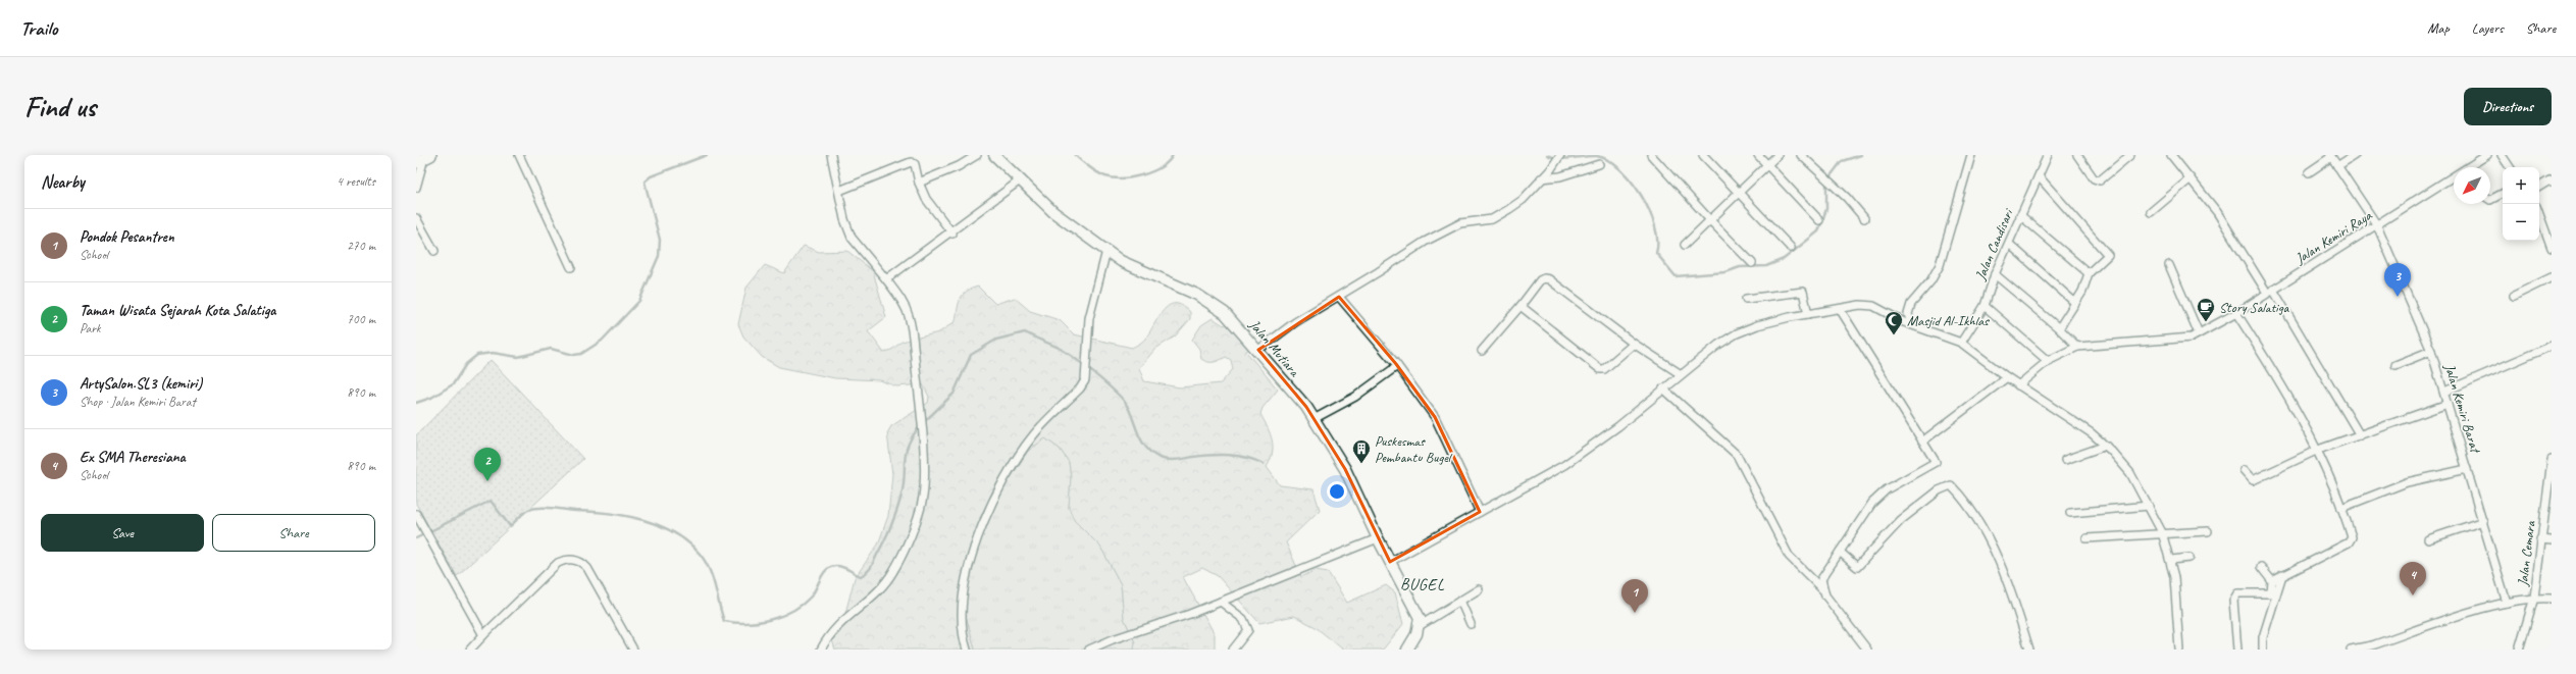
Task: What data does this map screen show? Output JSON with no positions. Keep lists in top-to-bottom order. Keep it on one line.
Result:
{"streets":{"street":["Jalan Kemiri Raya","Jalan Candisari","Jalan Mutiara","Jalan Kemiri Barat","Jalan Cemara"]},"crossings":[["Jalan Kemiri Raya","Jalan Kemiri Barat"]],"districts":["BUGEL"],"places":{"cafe":["Story Salatiga"],"mosque":["Masjid Al-Ikhlas"],"building":["Puskesmas Pembantu Bugel"]},"north":"bottom left","page":{"header":"Trailo","nav":["Map","Layers","Share"],"buttons":["Directions",["Save","Share"]],"title":"Find us","heading":["Nearby","4 results"],"map_buttons":["+","−"],"list":[{"mark":"1","name":"Pondok Pesantren","note":"School","value":"270 m"},{"mark":"2","name":"Taman Wisata Sejarah Kota Salatiga","note":"Park","value":"700 m"},{"mark":"3","name":"ArtySalon.SL3 (kemiri)","note":"Shop · Jalan Kemiri Barat","value":"890 m"},{"mark":"4","name":"Ex SMA Theresiana","note":"School","value":"890 m"}],"pins":["3","2","4","1"]}}
